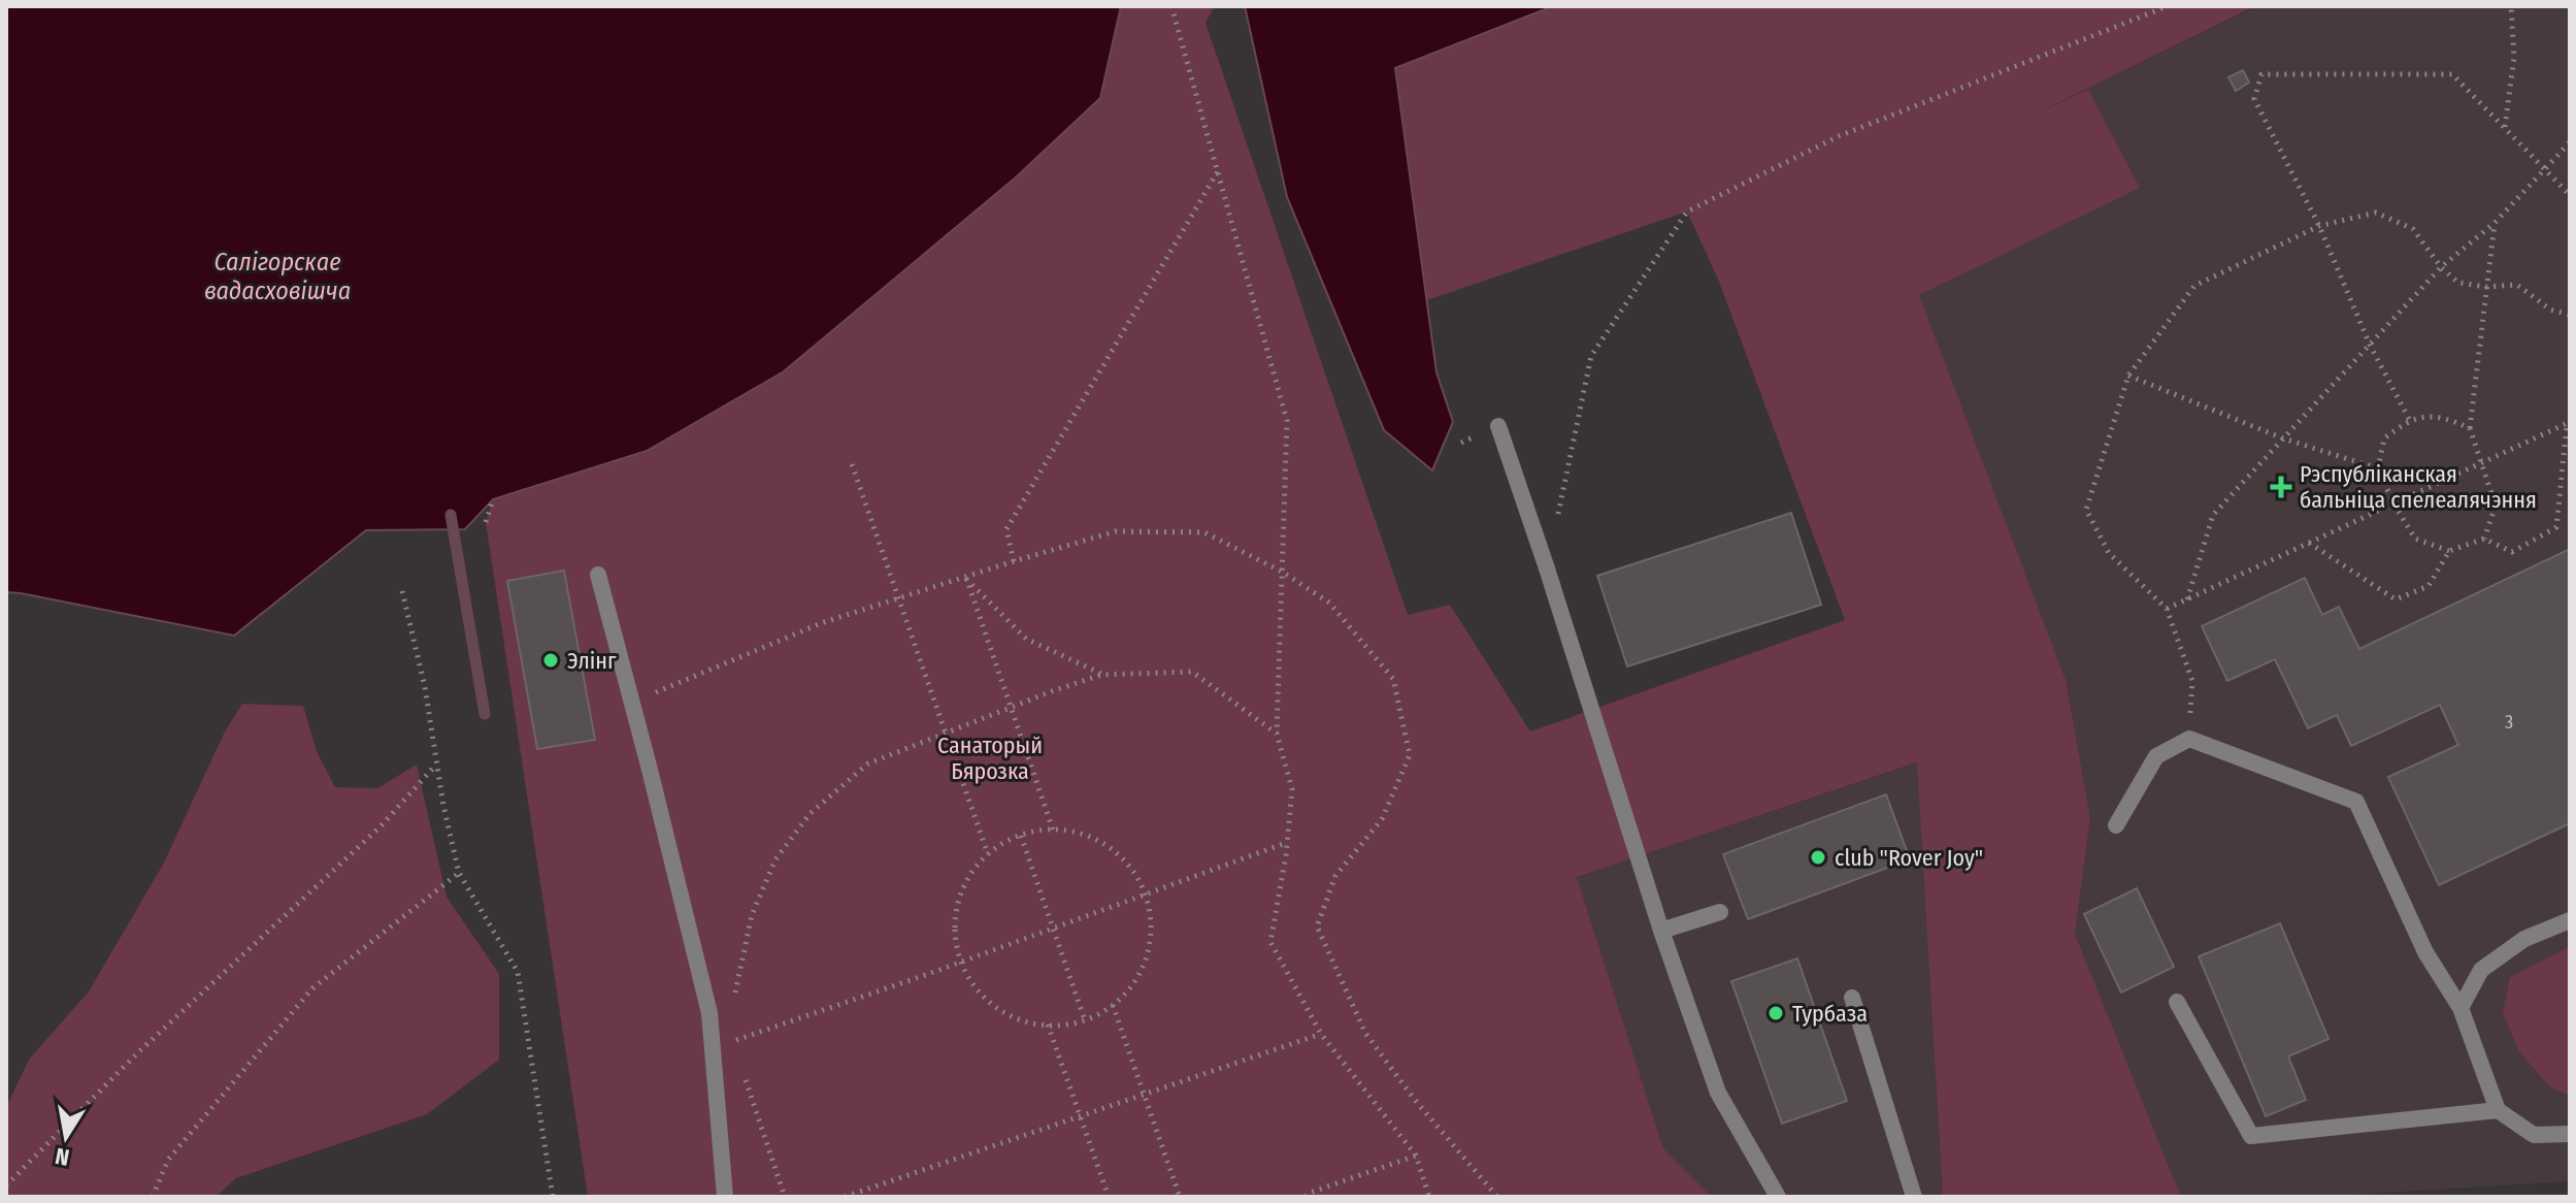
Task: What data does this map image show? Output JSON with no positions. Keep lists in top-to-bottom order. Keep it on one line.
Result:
{"water":["Салігорскае вадасховішча"],"parks":["Санаторый Бярозка"],"places":{"health":["Рэспубліканская бальніца спелеалячэння"],"other":["Элінг","club \"Rover Joy\"","Турбаза"]},"house_numbers":["3"],"north":"bottom"}
